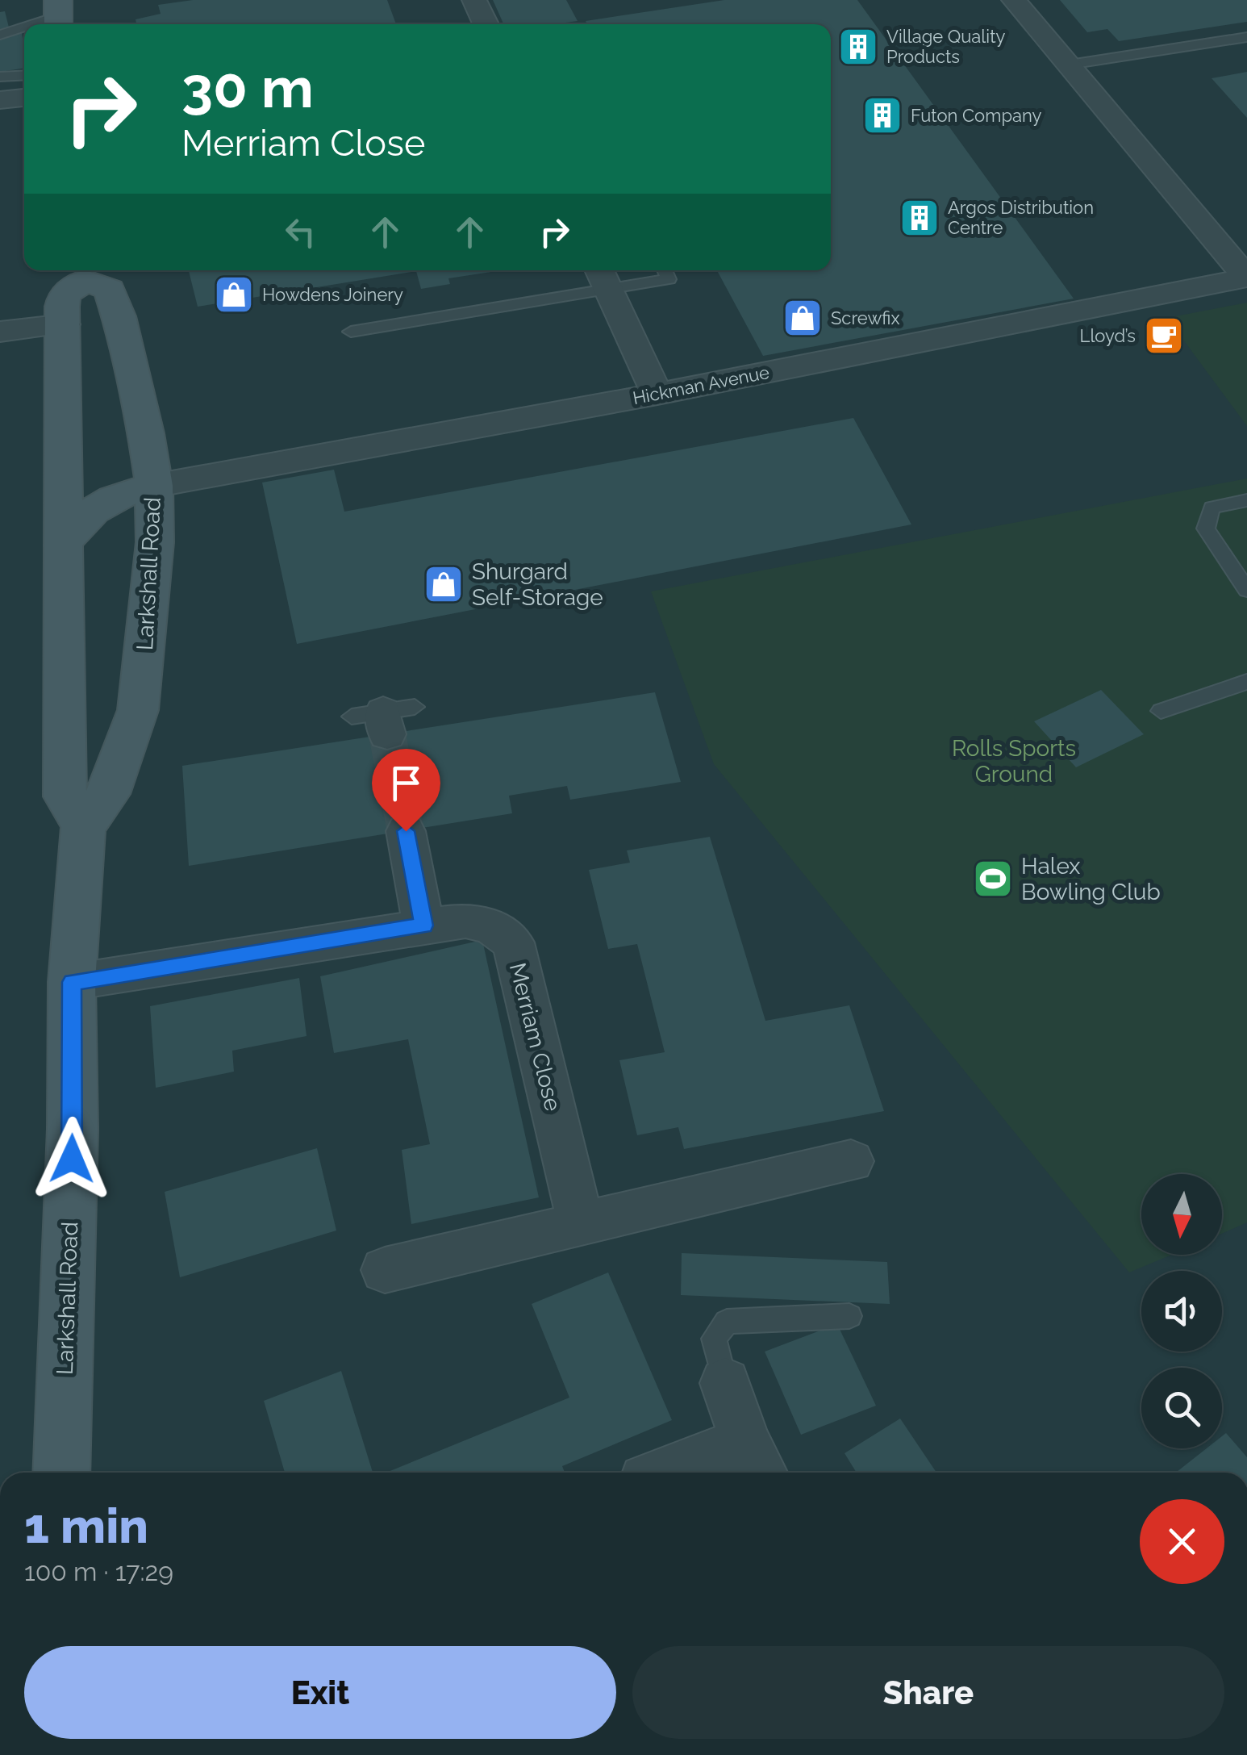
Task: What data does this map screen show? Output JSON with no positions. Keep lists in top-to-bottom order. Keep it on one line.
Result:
{"streets":{"main road":["Larkshall Road"],"street":["Hickman Avenue","Merriam Close"]},"crossings":[["Hickman Avenue","Larkshall Road"],["Larkshall Road","Merriam Close"]],"parks":["Rolls Sports Ground"],"places":{"building":["Village Quality Products","Futon Company","Argos Distribution Centre"],"shop":["Howdens Joinery","Screwfix","Shurgard Self-Storage"],"cafe":["Lloyd’s"],"sports":["Halex Bowling Club"]},"north":"bottom","page":{"turn":["30 m","Merriam Close"],"heading":["1 min","100 m · 17:29"],"buttons":["Exit","Share"]}}
